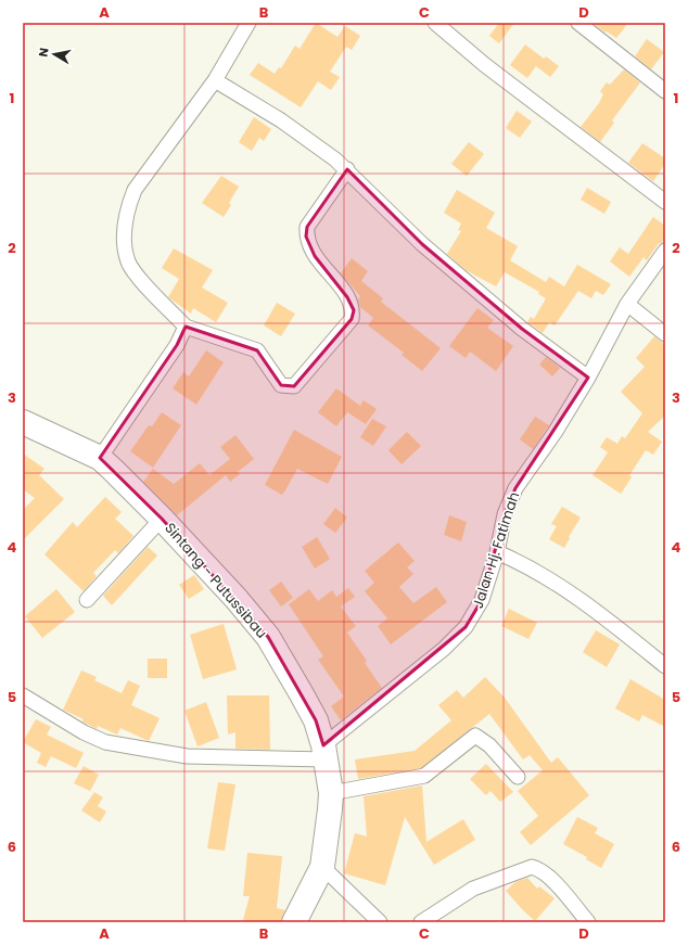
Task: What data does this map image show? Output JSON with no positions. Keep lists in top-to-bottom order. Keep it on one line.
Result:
{"streets":{"highway":["Sintang - Putussibau"],"street":["Jalan Hj. Fatimah"]},"crossings":[["Jalan Hj. Fatimah","Sintang - Putussibau"]],"north":"left","grid":{"columns":["A","B","C","D"],"rows":["1","2","3","4","5","6"]}}
